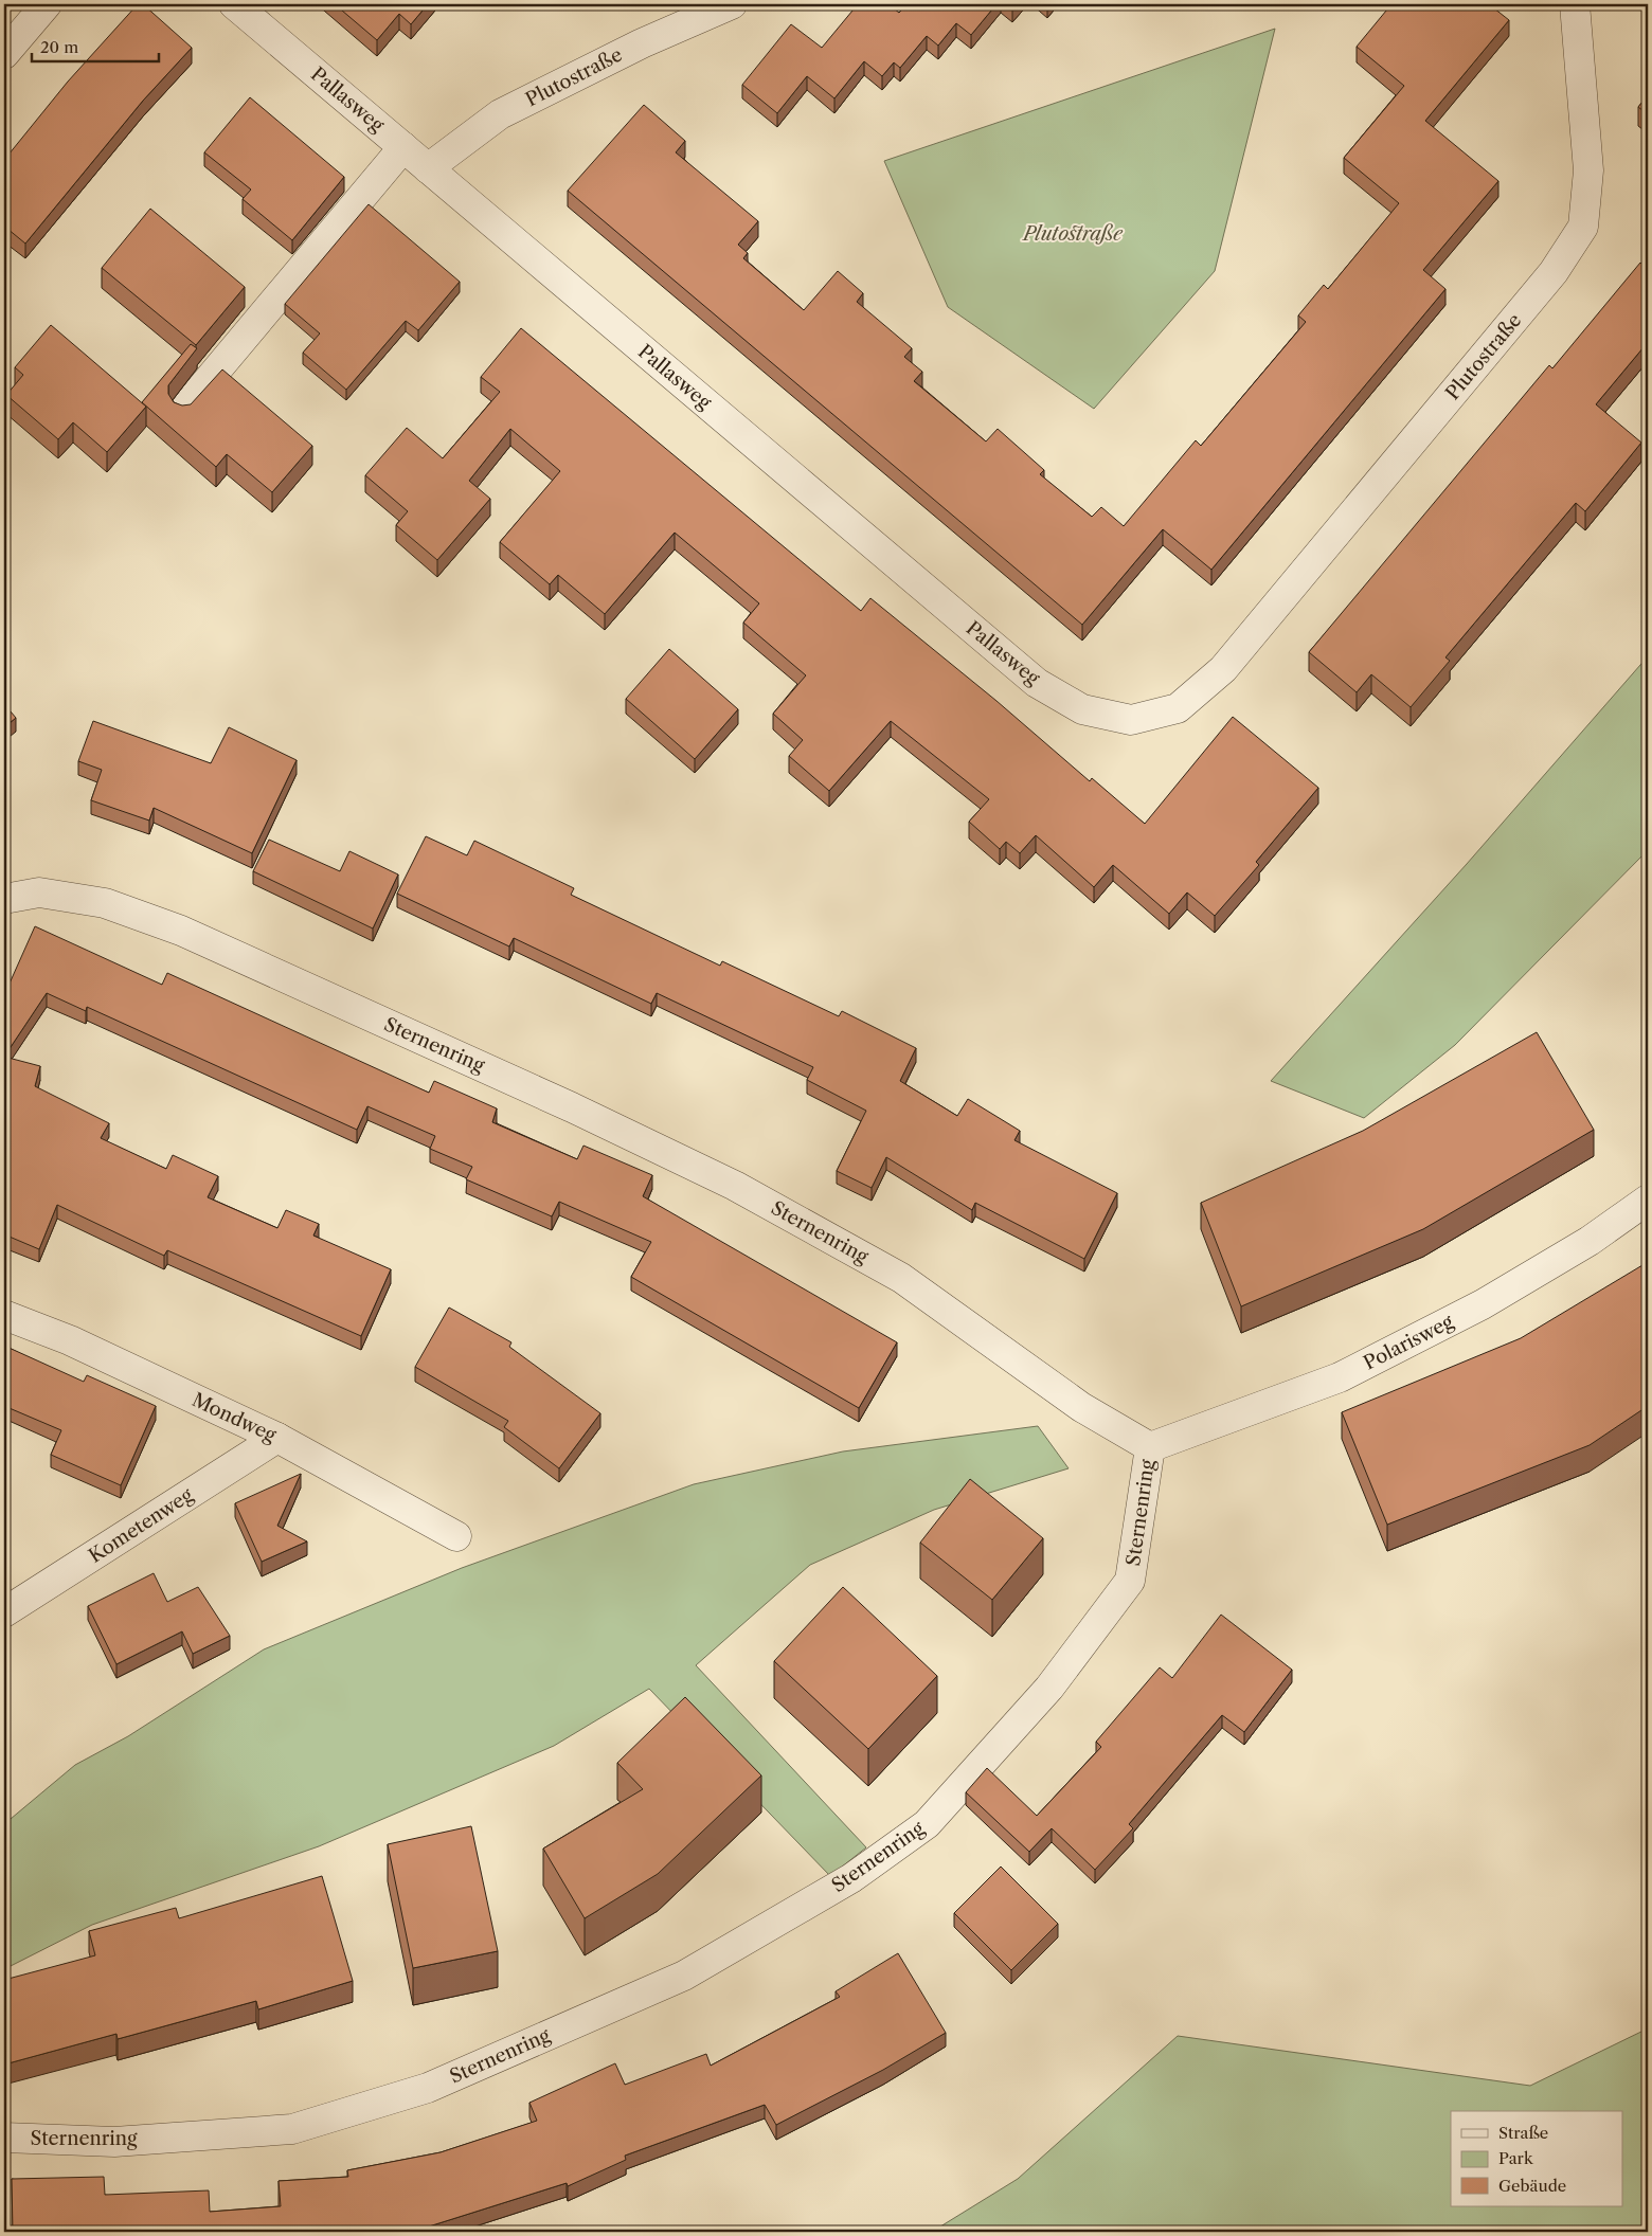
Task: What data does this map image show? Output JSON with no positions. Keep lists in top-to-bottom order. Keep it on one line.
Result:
{"streets":{"street":["Plutostraße","Pallasweg","Sternenring","Polarisweg","Mondweg","Kometenweg"]},"crossings":[["Plutostraße","Pallasweg"],["Sternenring","Polarisweg"],["Mondweg","Kometenweg"]],"parks":["Plutostraße"],"legend":["Straße","Park","Gebäude"],"scale_bar":"20 m"}
